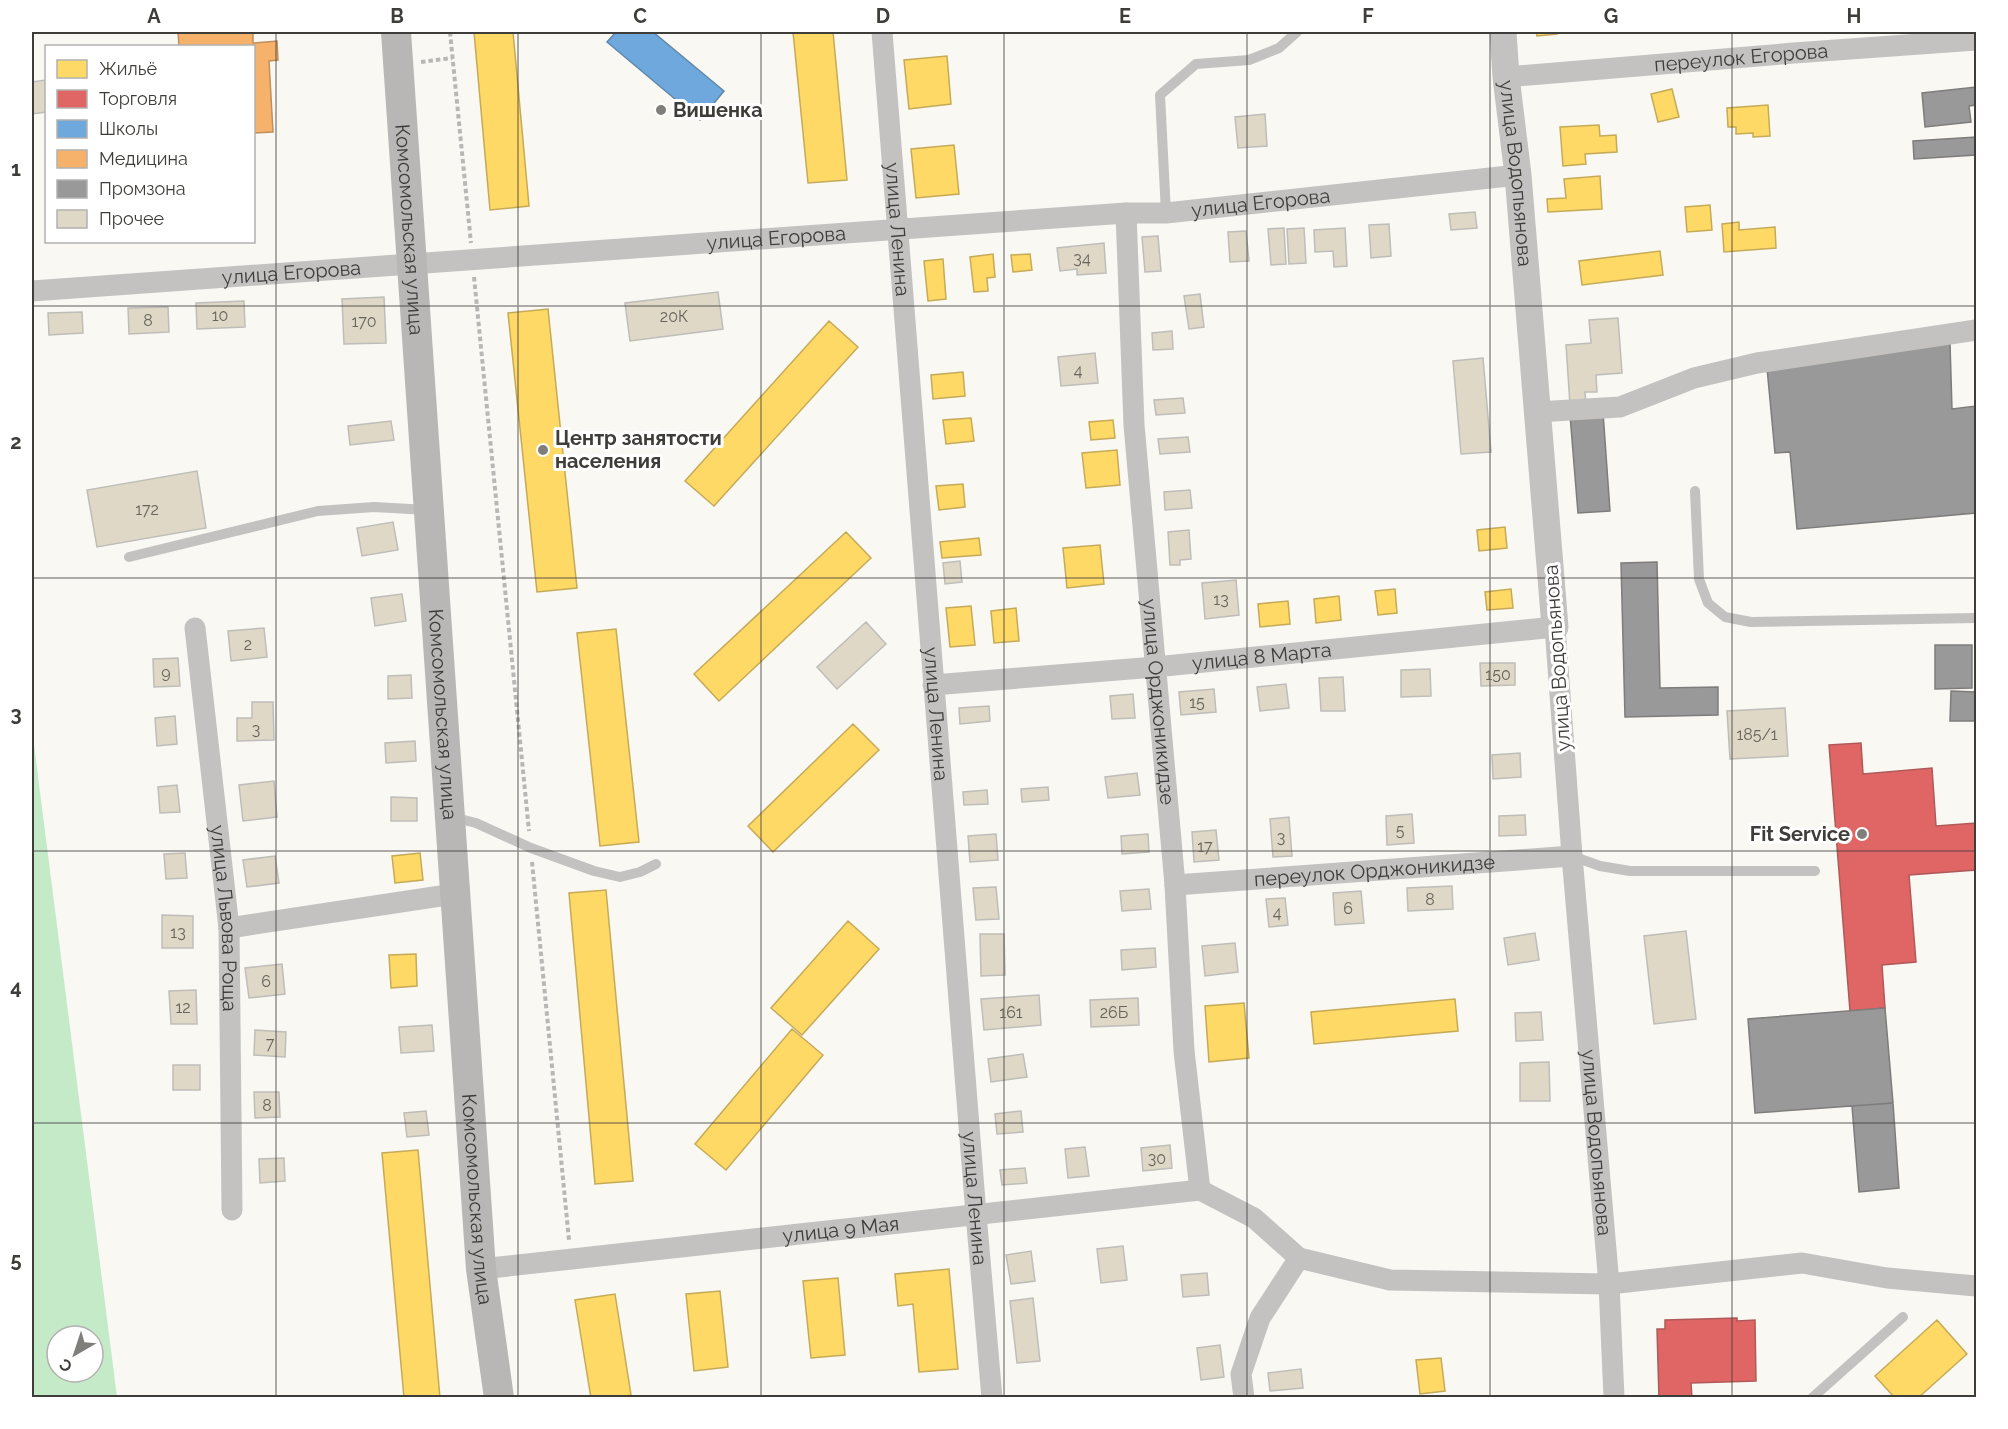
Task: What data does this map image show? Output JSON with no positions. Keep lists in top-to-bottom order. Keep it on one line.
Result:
{"streets":{"main road":["Комсомольская улица"],"street":["переулок Егорова","улица Водопьянова","улица Егорова","улица Ленина","улица 8 Марта","улица Орджоникидзе","переулок Орджоникидзе","улица Львова Роща","улица 9 Мая"]},"crossings":[["переулок Егорова","улица Водопьянова"],["улица Водопьянова","улица Егорова"],["улица Водопьянова","улица 8 Марта"],["улица Водопьянова","переулок Орджоникидзе"],["улица Егорова","Комсомольская улица"],["улица Егорова","улица Ленина"],["улица Егорова","улица Орджоникидзе"],["Комсомольская улица","улица 9 Мая"],["улица Ленина","улица 8 Марта"],["улица Ленина","улица 9 Мая"],["улица 8 Марта","улица Орджоникидзе"],["улица Орджоникидзе","переулок Орджоникидзе"],["улица Орджоникидзе","улица 9 Мая"]],"places":["Вишенка","Центр занятости населения","Fit Service"],"house_numbers":["34","10","20К","8","170","4","172","13","2","9","150","15","3","185/1","5","3","17","8","6","4","13","6","12","161","26Б","7","8","30"],"legend":["Жильё","Торговля","Школы","Медицина","Промзона","Прочее"],"north":"bottom left","grid":{"columns":["A","B","C","D","E","F","G","H"],"rows":["1","2","3","4","5"]}}
